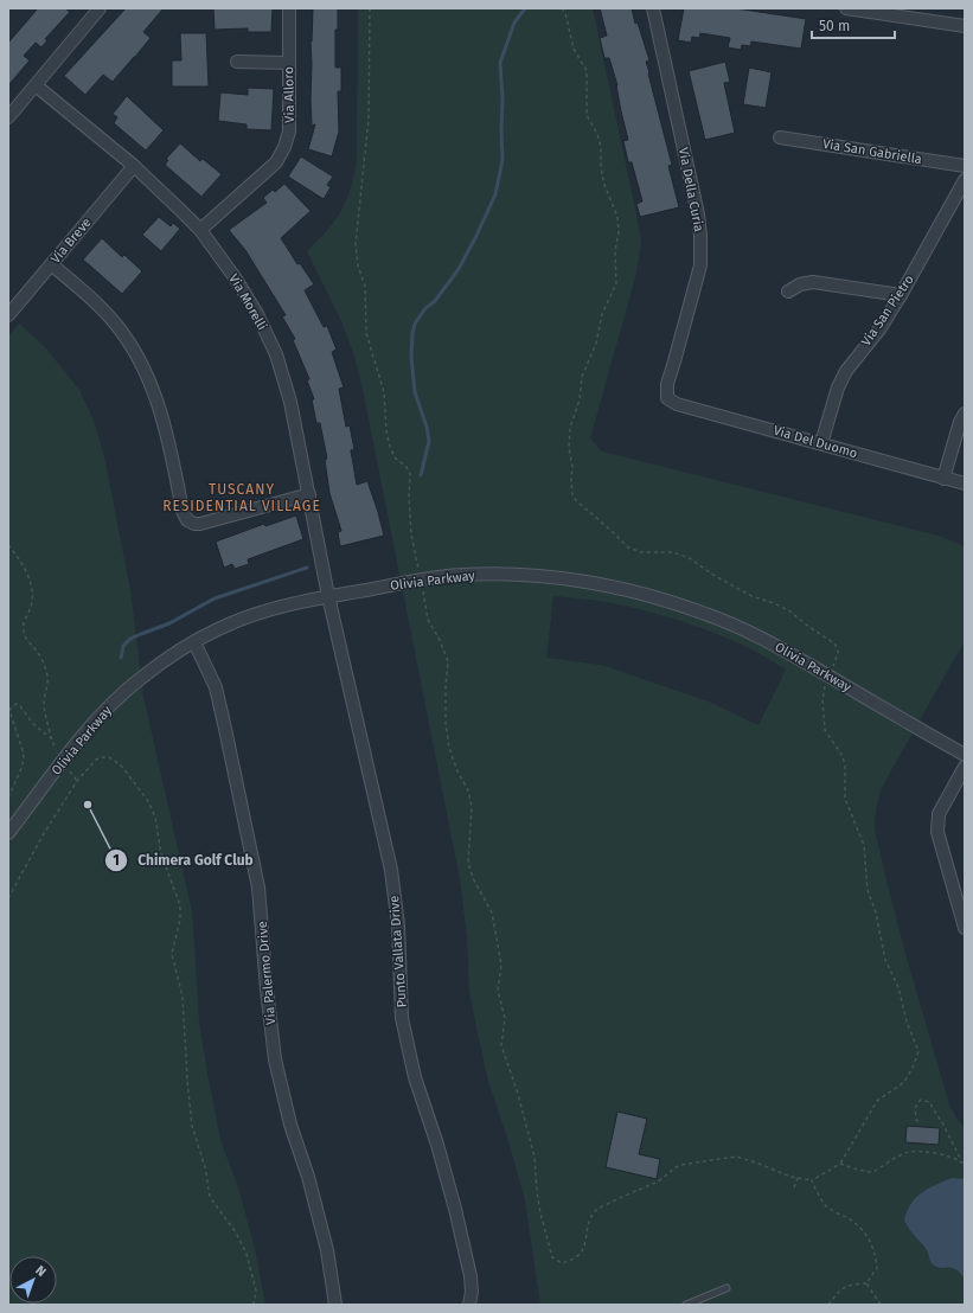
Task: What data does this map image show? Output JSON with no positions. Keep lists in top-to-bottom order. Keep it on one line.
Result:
{"streets":{"street":["Via Alloro","Via San Gabriella","Via Della Curia","Via Breve","Via Morelli","Via San Pietro","Via Del Duomo","Olivia Parkway","Punto Vallata Drive","Via Palermo Drive"]},"crossings":[["Via Alloro","Via Morelli"],["Via Della Curia","Via Del Duomo"],["Via Breve","Via Morelli"],["Via Morelli","Olivia Parkway"],["Via Morelli","Punto Vallata Drive"],["Via San Pietro","Via Del Duomo"],["Olivia Parkway","Punto Vallata Drive"],["Olivia Parkway","Via Palermo Drive"]],"districts":["TUSCANY RESIDENTIAL VILLAGE"],"places":["Chimera Golf Club"],"scale_bar":"50 m","north":"top right"}
